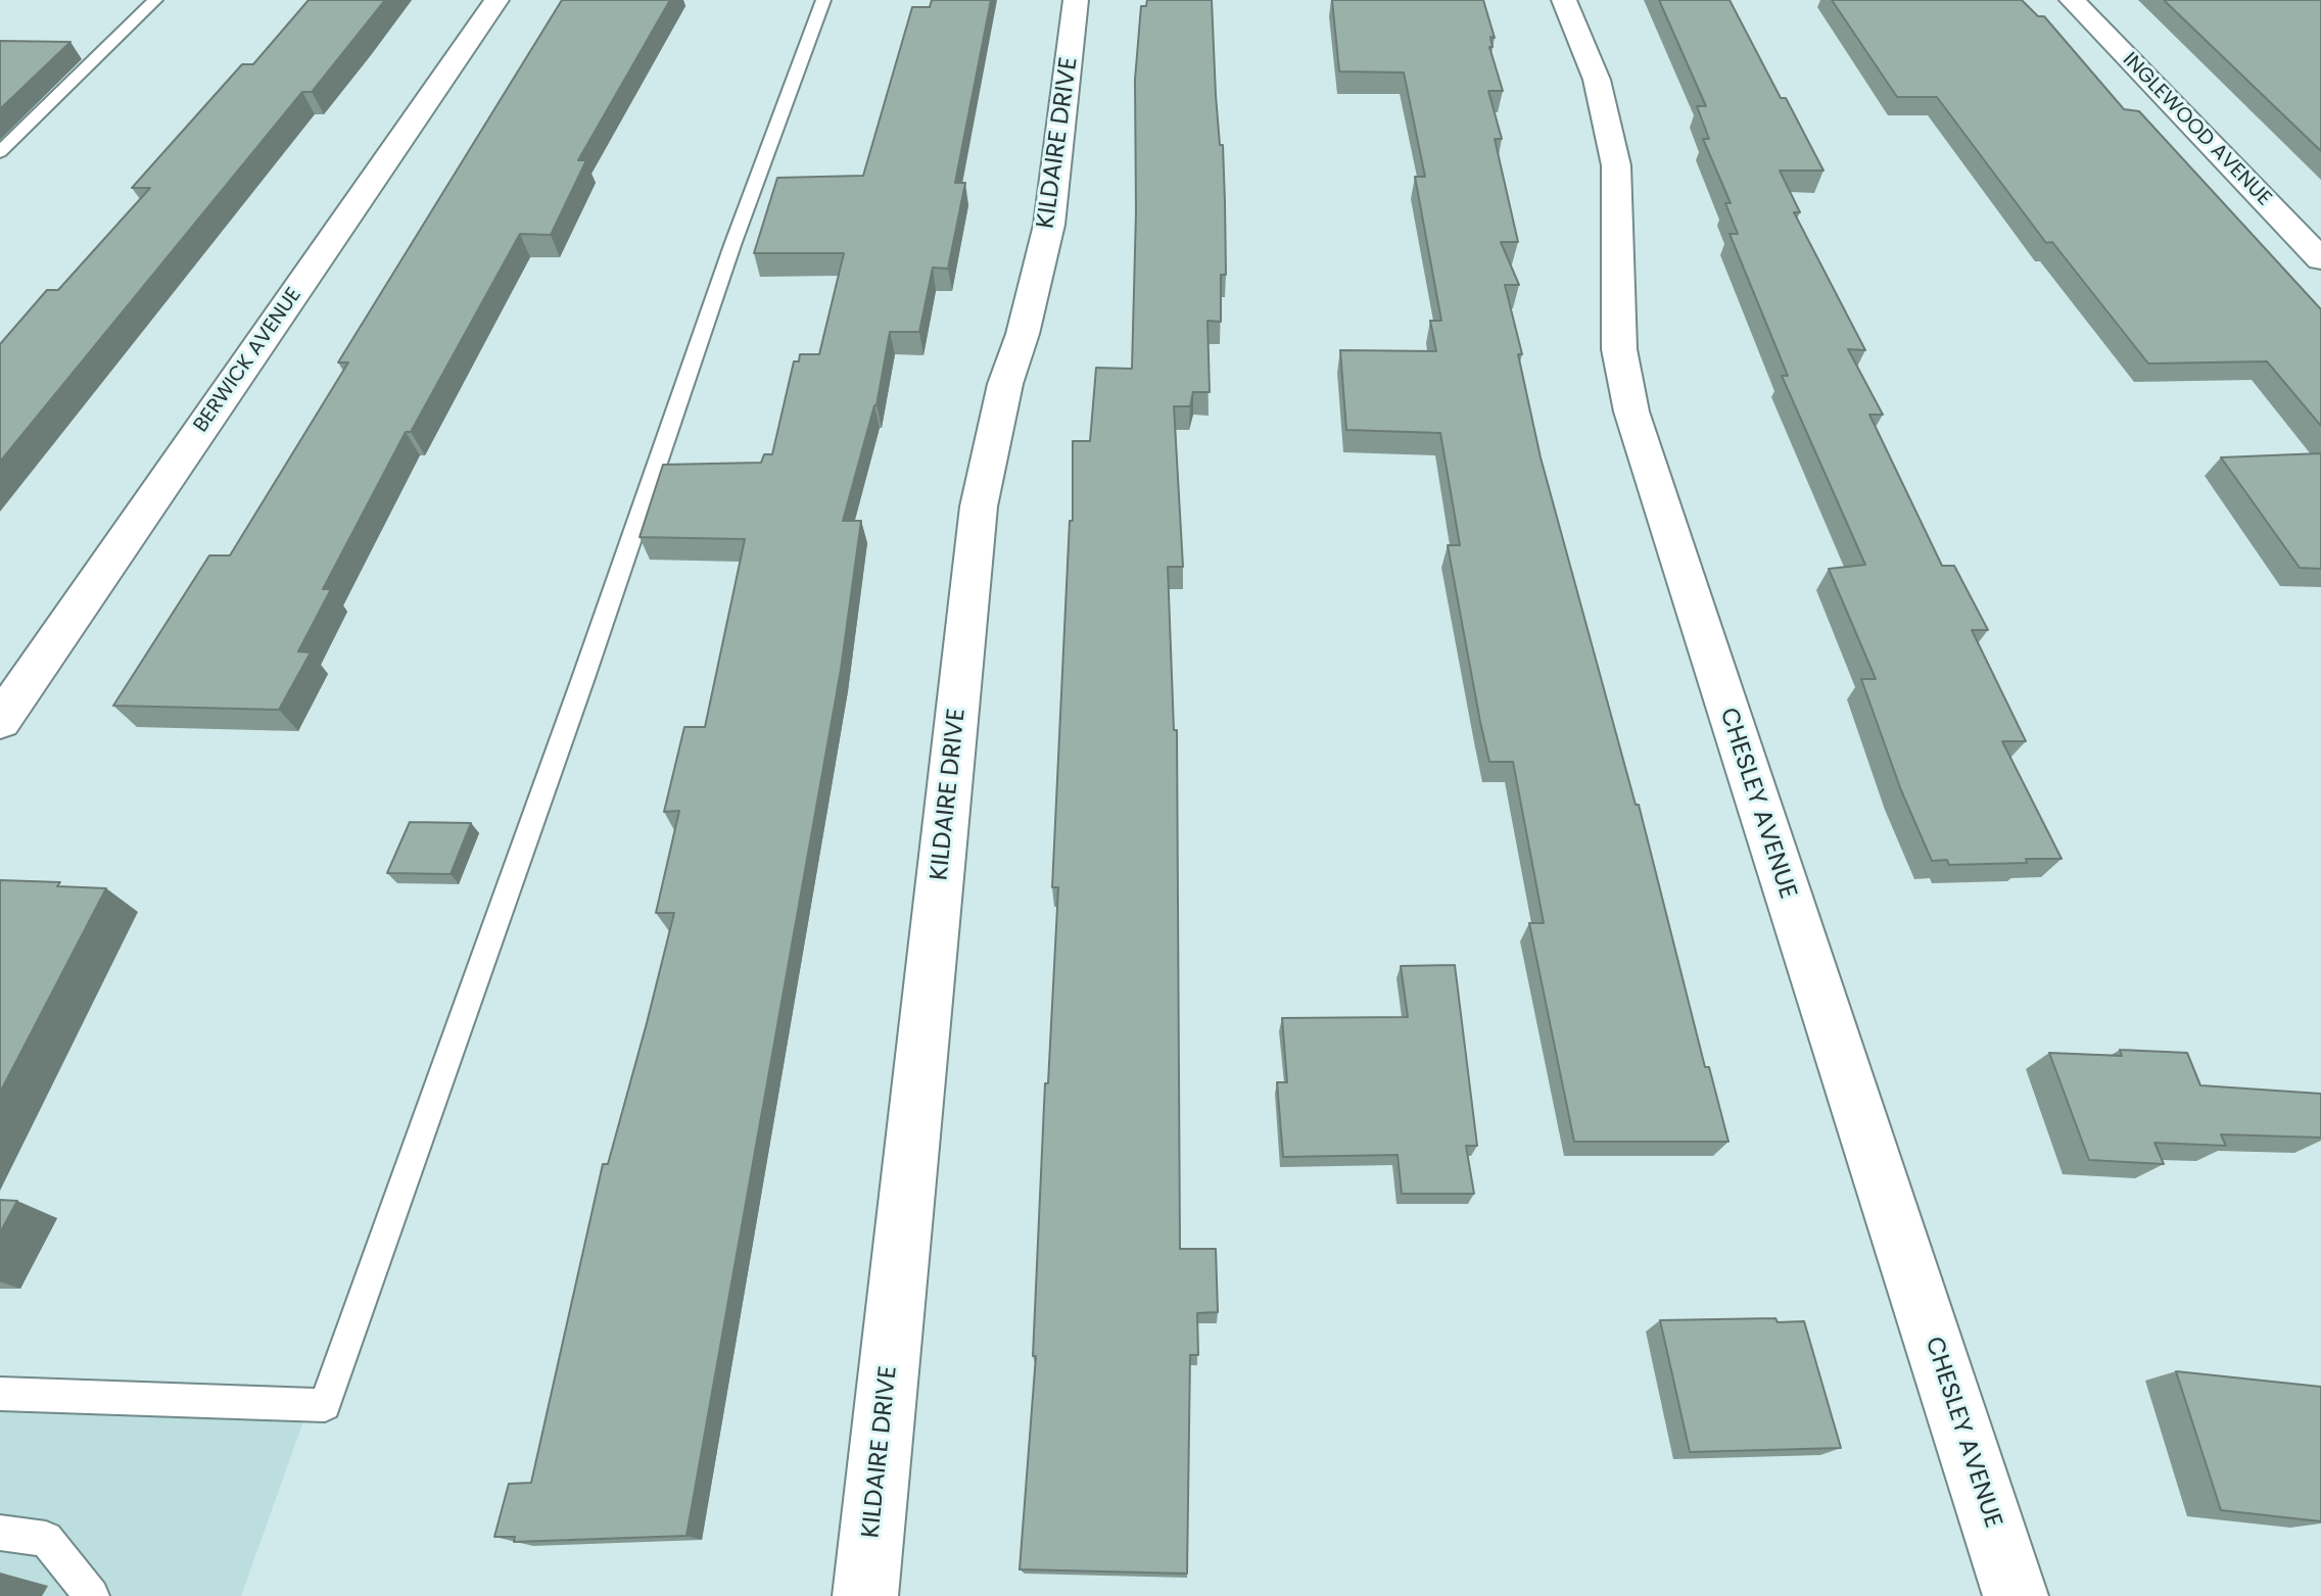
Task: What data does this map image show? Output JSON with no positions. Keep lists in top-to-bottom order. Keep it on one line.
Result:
{"streets":{"street":["INGLEWOOD AVENUE","KILDAIRE DRIVE","BERWICK AVENUE","CHESLEY AVENUE"]}}
